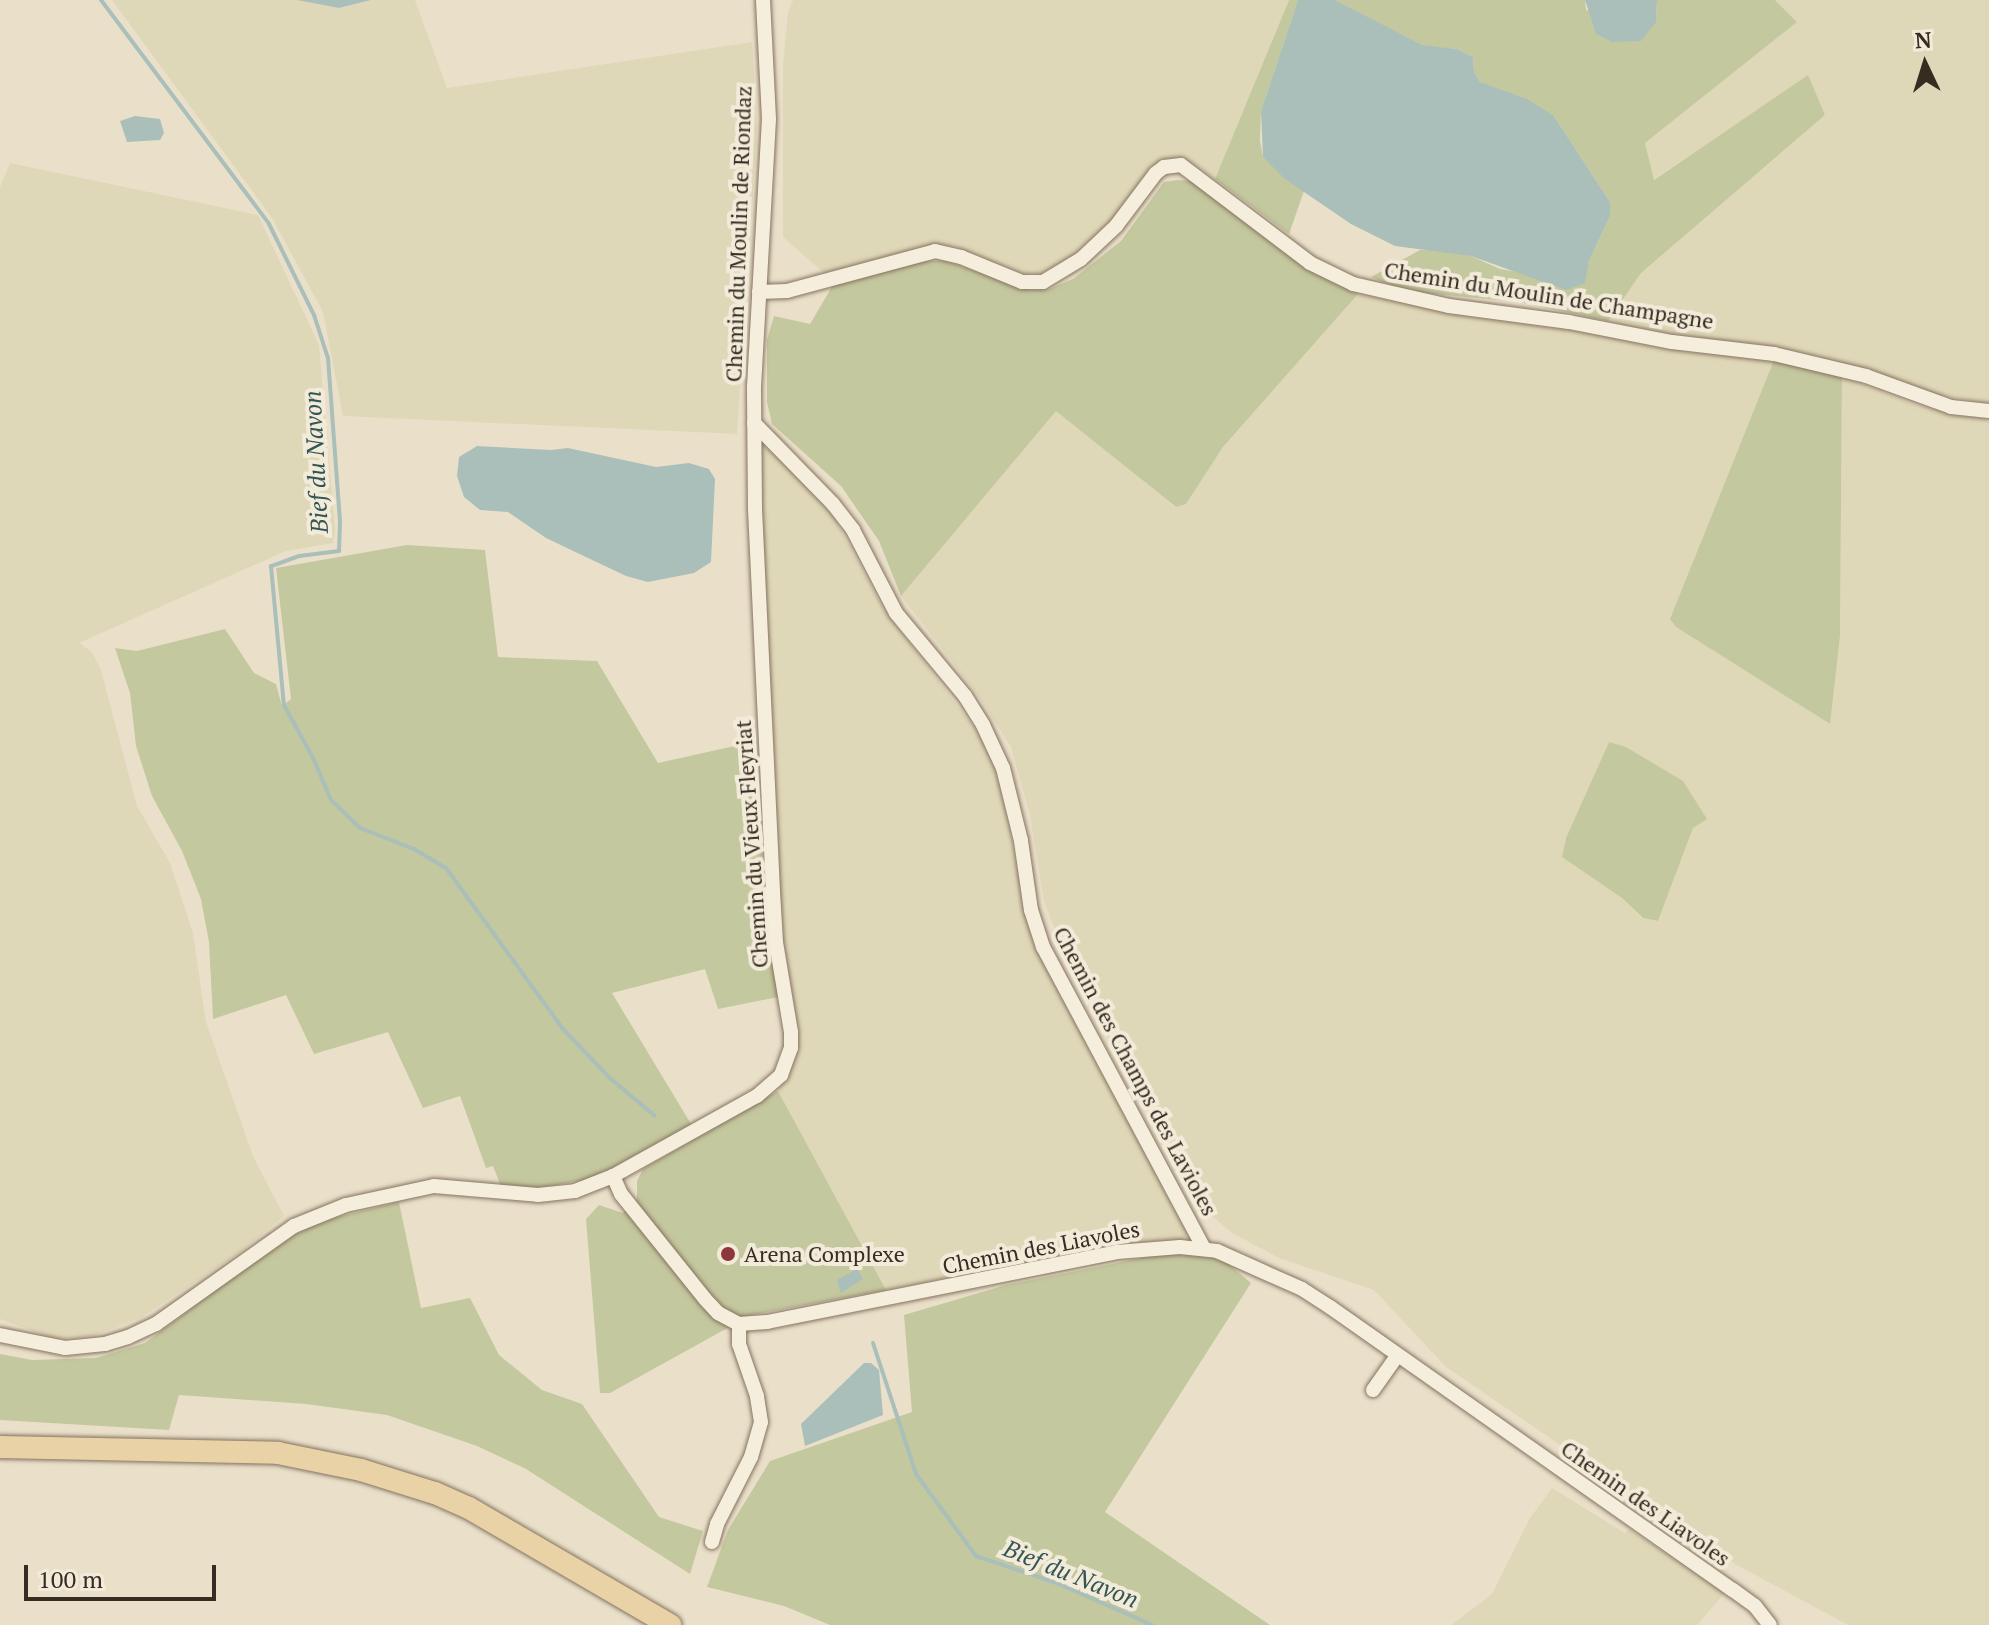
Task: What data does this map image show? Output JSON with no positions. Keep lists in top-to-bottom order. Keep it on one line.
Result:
{"streets":{"street":["Chemin du Moulin de Riondaz","Chemin du Moulin de Champagne","Chemin du Vieux Fleyriat","Chemin des Champs des Lavioles","Chemin des Liavoles"]},"crossings":[["Chemin du Moulin de Riondaz","Chemin du Moulin de Champagne"],["Chemin du Moulin de Riondaz","Chemin du Vieux Fleyriat"],["Chemin du Moulin de Riondaz","Chemin des Champs des Lavioles"],["Chemin du Vieux Fleyriat","Chemin des Champs des Lavioles"],["Chemin des Champs des Lavioles","Chemin des Liavoles"]],"water":["Bief du Navon"],"places":["Arena Complexe"],"scale_bar":"100 m","north":"top"}
